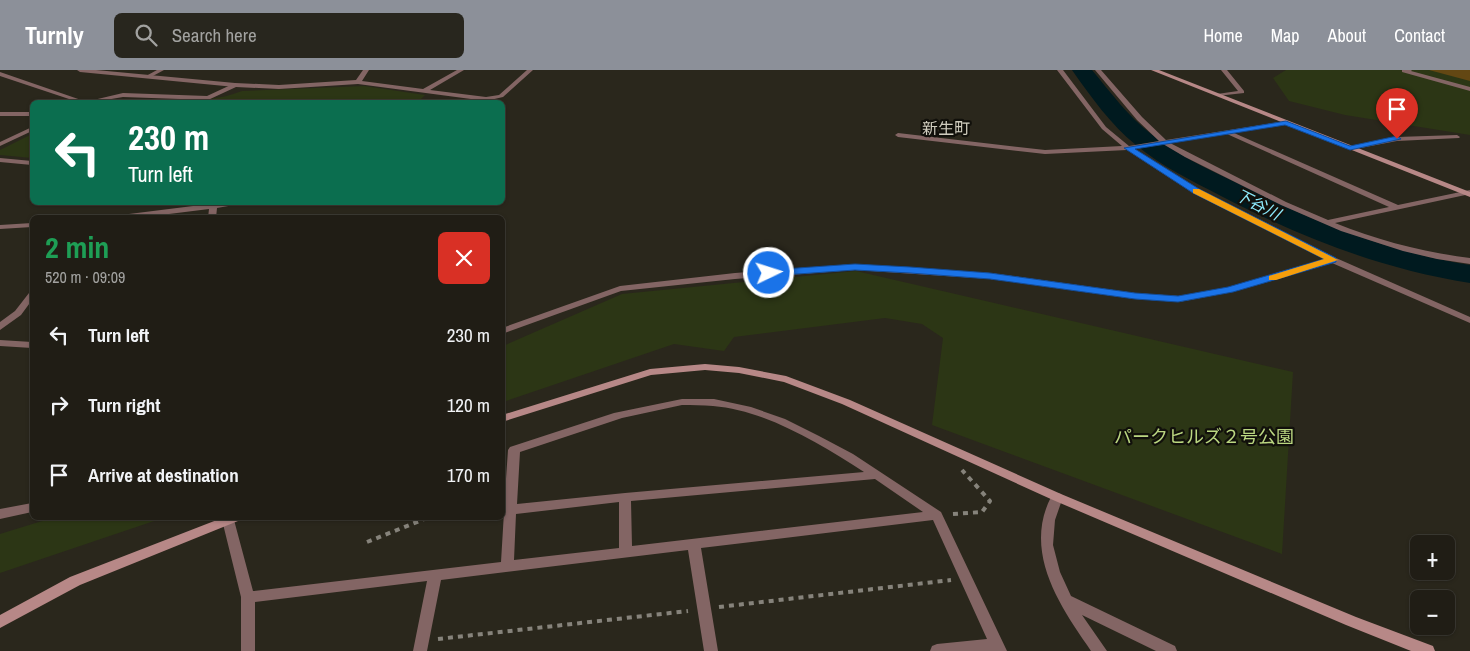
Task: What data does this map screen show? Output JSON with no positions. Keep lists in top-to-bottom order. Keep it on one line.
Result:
{"districts":["新生町"],"water":["下谷川"],"parks":["パークヒルズ２号公園"],"page":{"header":"Turnly","search":"Search here","nav":["Home","Map","About","Contact"],"turn":["230 m","Turn left"],"heading":["2 min","520 m · 09:09"],"list":[{"name":"Turn left","value":"230 m"},{"name":"Turn right","value":"120 m"},{"name":"Arrive at destination","value":"170 m"}],"map_buttons":["+","−"]}}
